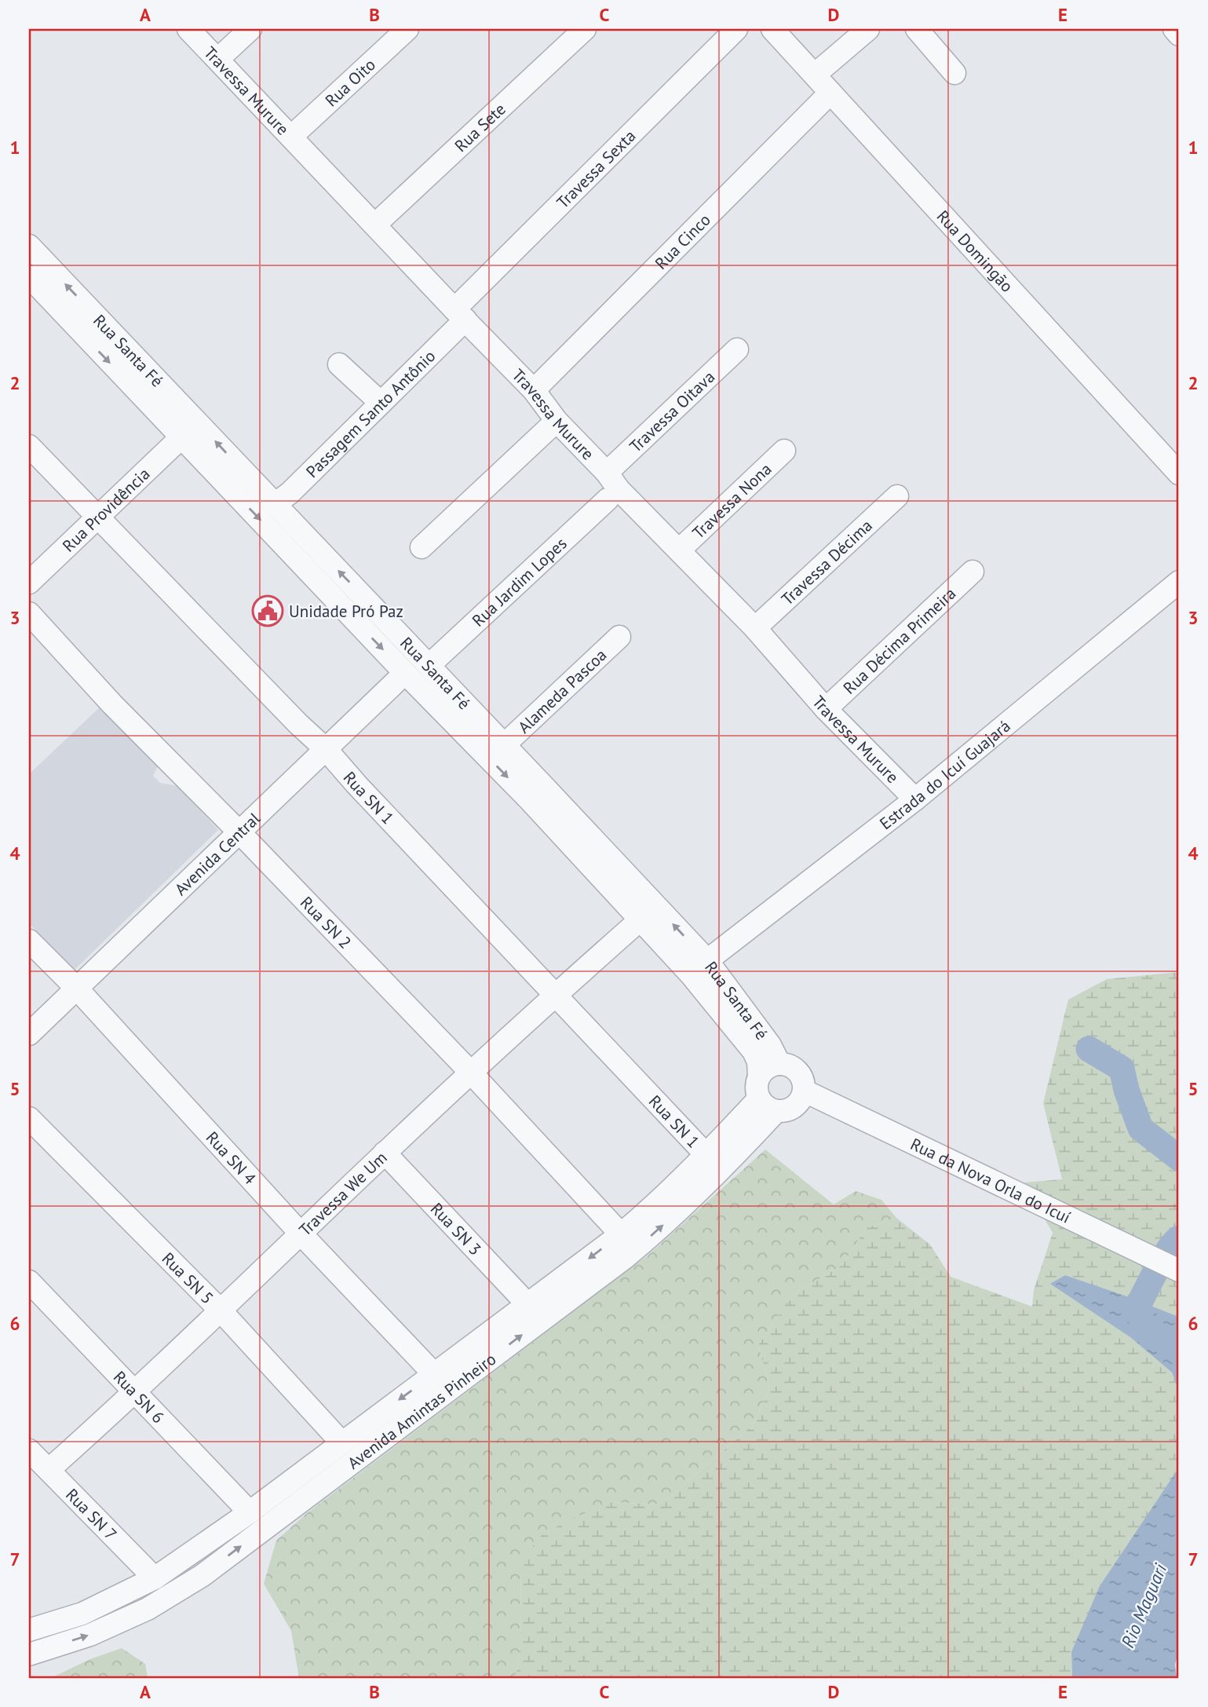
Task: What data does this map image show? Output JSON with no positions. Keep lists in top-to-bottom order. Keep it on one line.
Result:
{"streets":{"street":["Rua Oito","Travessa Murure","Rua Sete","Travessa Sexta","Rua Cinco","Rua Domingão","Rua Santa Fé","Travessa Oitava","Passagem Santo Antônio","Travessa Nona","Rua Providência","Travessa Décima","Rua Jardim Lopes","Rua Décima Primeira","Alameda Pascoa","Estrada do Icuí Guajará","Rua SN 1","Avenida Central","Rua SN 2","Rua SN 4","Rua da Nova Orla do Icuí","Travessa We Um","Rua SN 3","Rua SN 5","Rua SN 6","Avenida Amintas Pinheiro","Rua SN 7"]},"crossings":[["Rua Oito","Travessa Murure"],["Travessa Murure","Rua Sete"],["Travessa Murure","Travessa Sexta"],["Travessa Murure","Rua Cinco"],["Travessa Murure","Travessa Oitava"],["Travessa Murure","Passagem Santo Antônio"],["Travessa Murure","Travessa Nona"],["Travessa Murure","Travessa Décima"],["Travessa Murure","Rua Décima Primeira"],["Travessa Murure","Estrada do Icuí Guajará"],["Travessa Sexta","Passagem Santo Antônio"],["Rua Cinco","Rua Domingão"],["Rua Santa Fé","Passagem Santo Antônio"],["Rua Santa Fé","Rua Providência"],["Rua Santa Fé","Rua Jardim Lopes"],["Rua Santa Fé","Alameda Pascoa"],["Rua Santa Fé","Estrada do Icuí Guajará"],["Rua Santa Fé","Avenida Central"],["Rua Santa Fé","Rua da Nova Orla do Icuí"],["Rua Santa Fé","Travessa We Um"],["Rua Santa Fé","Avenida Amintas Pinheiro"],["Rua Providência","Rua SN 1"],["Rua SN 1","Avenida Central"],["Rua SN 1","Travessa We Um"],["Rua SN 1","Avenida Amintas Pinheiro"],["Avenida Central","Rua SN 2"],["Avenida Central","Rua SN 4"],["Rua SN 2","Travessa We Um"],["Rua SN 2","Avenida Amintas Pinheiro"],["Rua SN 4","Travessa We Um"],["Rua SN 4","Avenida Amintas Pinheiro"],["Rua da Nova Orla do Icuí","Avenida Amintas Pinheiro"],["Travessa We Um","Rua SN 3"],["Travessa We Um","Rua SN 5"],["Travessa We Um","Rua SN 6"],["Travessa We Um","Rua SN 7"],["Rua SN 3","Avenida Amintas Pinheiro"],["Rua SN 5","Avenida Amintas Pinheiro"],["Rua SN 6","Avenida Amintas Pinheiro"],["Avenida Amintas Pinheiro","Rua SN 7"]],"water":["Rio Maguari"],"places":{"public building":["Unidade Pró Paz"]},"grid":{"columns":["A","B","C","D","E"],"rows":["1","2","3","4","5","6","7"]}}
